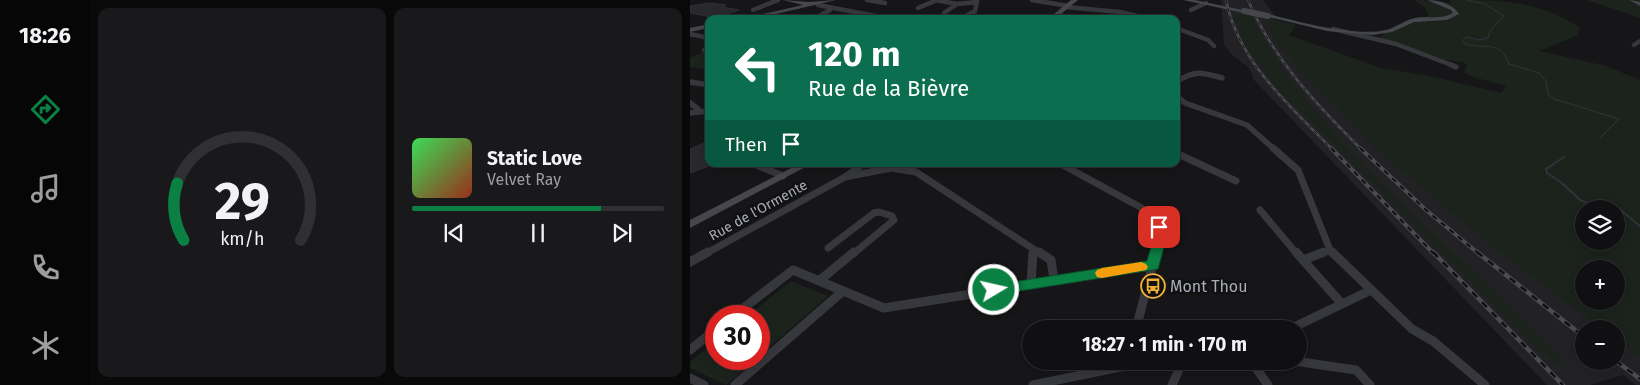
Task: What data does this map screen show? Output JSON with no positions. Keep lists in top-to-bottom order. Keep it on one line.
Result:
{"streets":{"street":["Rue de l'Ormente"]},"places":{"bus stop":["Mont Thou"]},"page":{"tabs":"18:26","turn":["120 m","Rue de la Bièvre"],"then":"Then","song":["Static Love","Velvet Ray"],"map_buttons":["+","−"],"limit":"30","trip":"18:27 · 1 min · 170 m","gauge":["29","km/h"]}}
